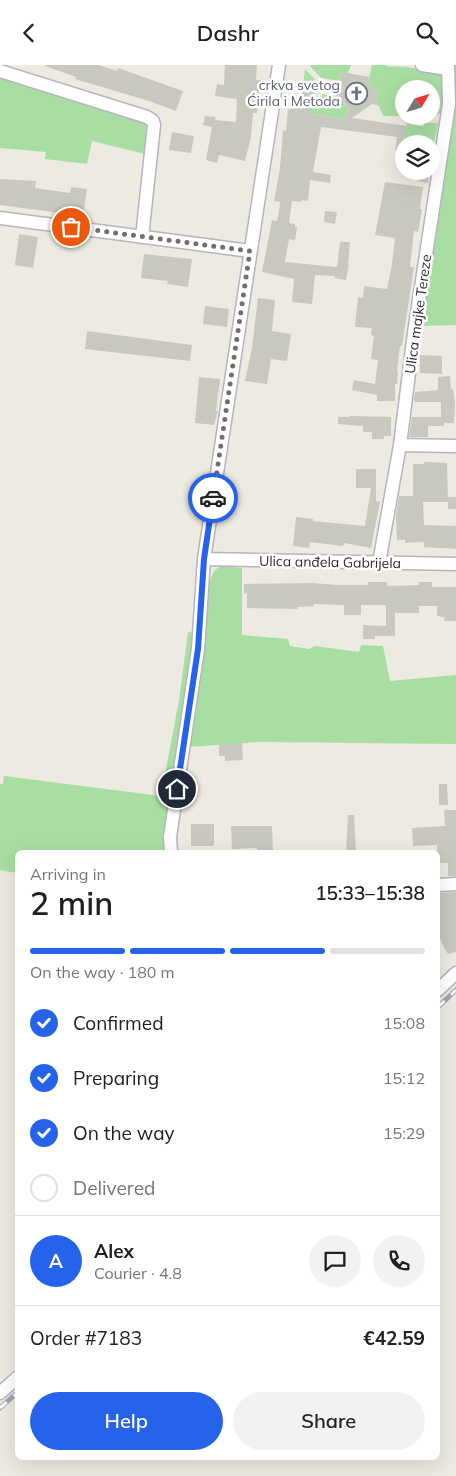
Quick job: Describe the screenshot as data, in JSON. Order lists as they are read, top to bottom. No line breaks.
{"streets":{"street":["Ulica majke Tereze","Ulica anđela Gabrijela"]},"crossings":[["Ulica majke Tereze","Ulica anđela Gabrijela"]],"places":{"church":["crkva svetog Ćirila i Metoda"]},"north":"top right","page":{"header":"Dashr","heading":["2 min","Arriving in","15:33–15:38"],"panel":["Alex","Courier · 4.8","Order #7183","€42.59"],"bar":"On the way · 180 m","list":[["Confirmed","15:08"],["Preparing","15:12"],["On the way","15:29"],"Delivered"],"round":"A","buttons":["Help","Share"]}}
